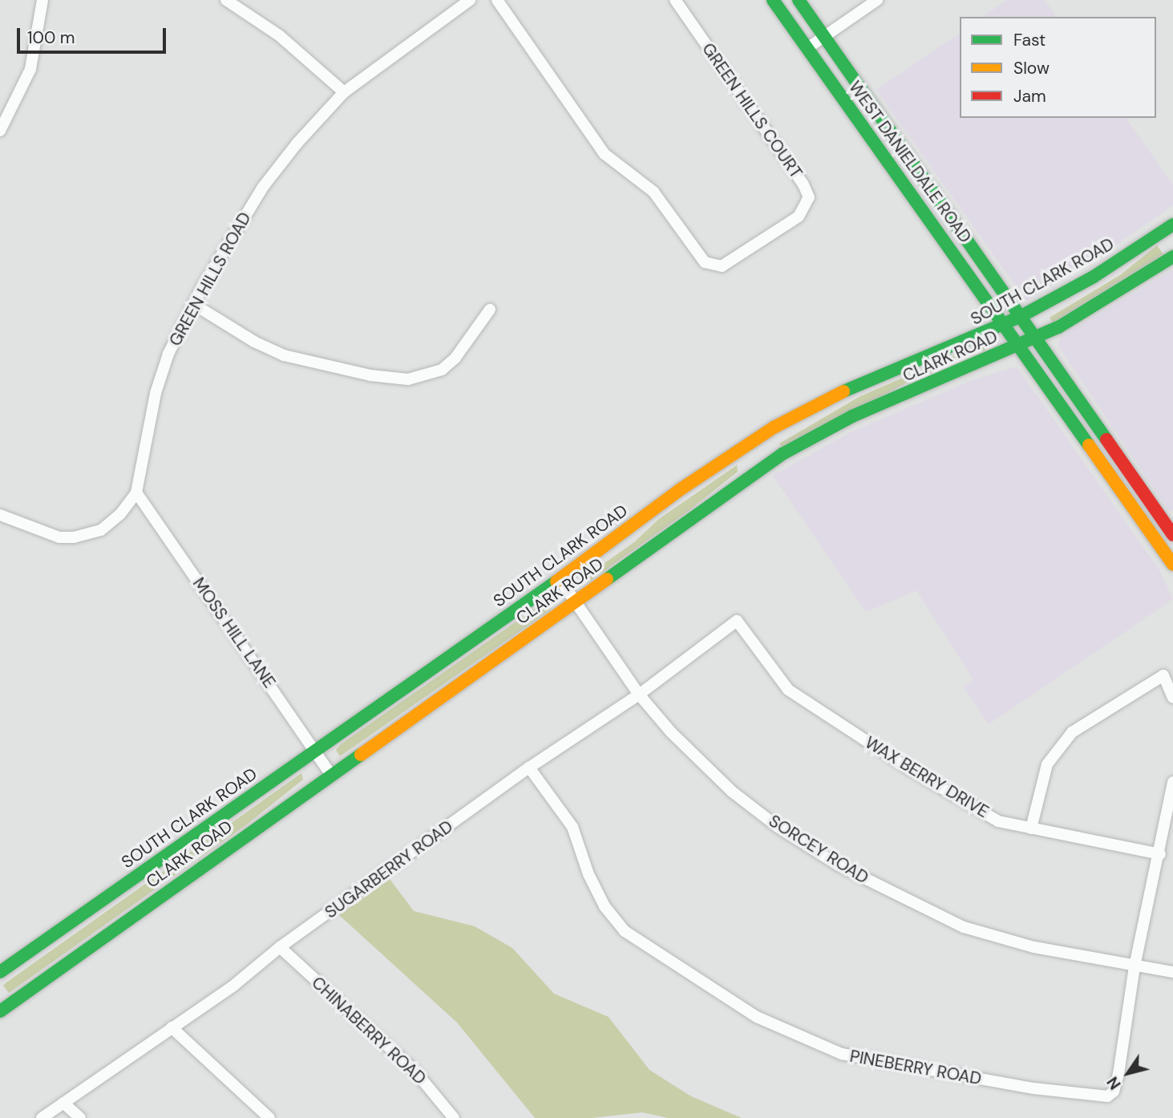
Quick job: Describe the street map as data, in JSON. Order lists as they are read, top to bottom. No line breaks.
{"streets":{"main road":["WEST DANIELDALE ROAD","SOUTH CLARK ROAD","CLARK ROAD"],"street":["GREEN HILLS COURT","GREEN HILLS ROAD","MOSS HILL LANE","WAX BERRY DRIVE","SORCEY ROAD","SUGARBERRY ROAD","CHINABERRY ROAD","PINEBERRY ROAD"]},"crossings":[["WEST DANIELDALE ROAD","SOUTH CLARK ROAD"],["WEST DANIELDALE ROAD","CLARK ROAD"],["GREEN HILLS ROAD","MOSS HILL LANE"],["SOUTH CLARK ROAD","MOSS HILL LANE"],["SOUTH CLARK ROAD","SORCEY ROAD"],["CLARK ROAD","MOSS HILL LANE"],["CLARK ROAD","SORCEY ROAD"],["WAX BERRY DRIVE","SUGARBERRY ROAD"],["WAX BERRY DRIVE","PINEBERRY ROAD"],["SORCEY ROAD","SUGARBERRY ROAD"],["SORCEY ROAD","PINEBERRY ROAD"],["SUGARBERRY ROAD","CHINABERRY ROAD"],["SUGARBERRY ROAD","PINEBERRY ROAD"]],"legend":["Fast","Slow","Jam"],"scale_bar":"100 m","north":"bottom left"}
